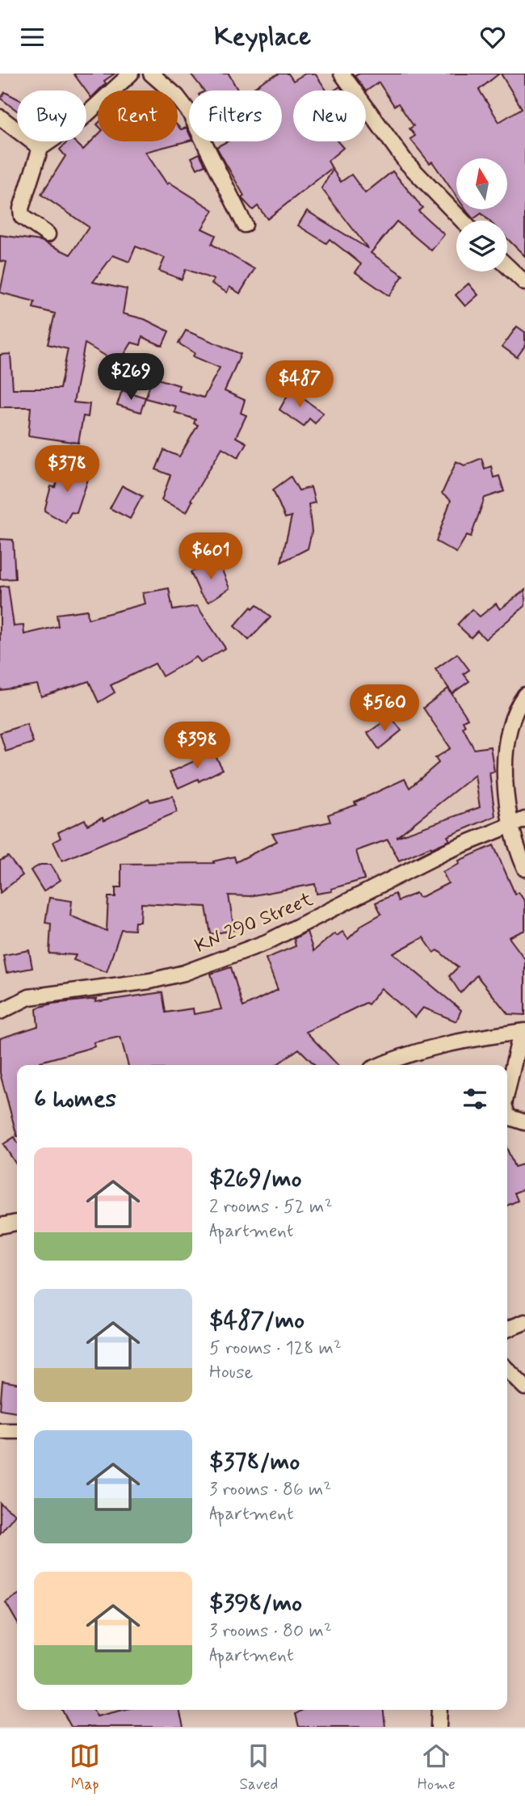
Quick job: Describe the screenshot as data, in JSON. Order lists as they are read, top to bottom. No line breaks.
{"streets":{"street":["KN 290 Street"]},"north":"top","page":{"header":"Keyplace","chip":["Buy","Rent","Filters","New"],"price":["$269","$487","$378","$601","$560","$398"],"heading":"6 homes","list":[{"name":"$269/mo","note":"2 rooms · 52 m² · Apartment"},{"name":"$487/mo","note":"5 rooms · 128 m² · House"},{"name":"$378/mo","note":"3 rooms · 86 m² · Apartment"},{"name":"$398/mo","note":"3 rooms · 80 m² · Apartment"}],"tabs":["Map","Saved","Home"]}}
